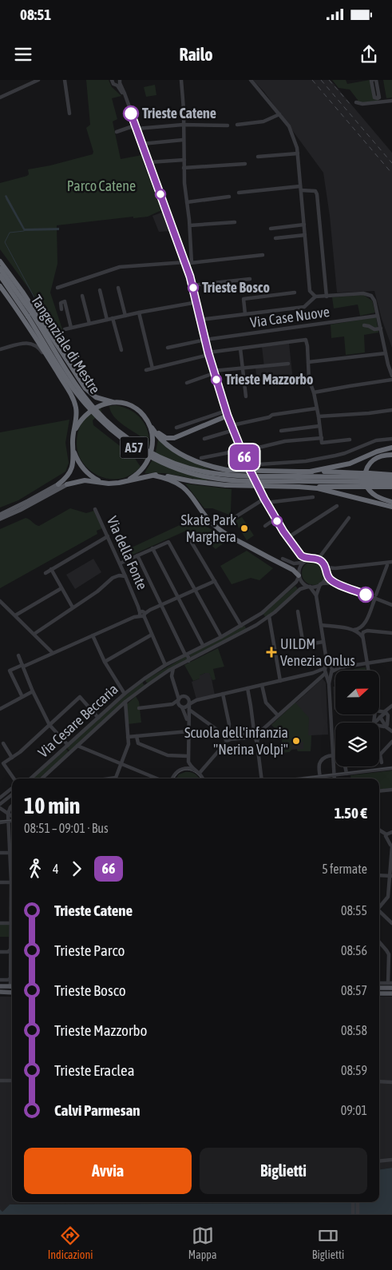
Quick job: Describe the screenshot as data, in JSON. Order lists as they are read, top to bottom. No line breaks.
{"streets":{"highway":["Tangenziale di Mestre","A57"],"street":["Via Case Nuove","Via della Fonte","Via Cesare Beccaria"]},"crossings":[["Tangenziale di Mestre","A57"]],"parks":["Parco Catene"],"places":{"other":["Trieste Catene","Trieste Bosco","Trieste Mazzorbo","Skate Park Marghera","Scuola dell'infanzia \"Nerina Volpi\""],"health":["UILDM Venezia Onlus"]},"lines":["bus line 66"],"north":"right","page":{"status":"08:51","header":"Railo","on_map":"66","heading":["10 min","08:51 – 09:01 · Bus","1.50 €"],"legs":["4","66","5 fermate"],"list":[{"name":"Trieste Catene","value":"08:55"},{"name":"Trieste Parco","value":"08:56"},{"name":"Trieste Bosco","value":"08:57"},{"name":"Trieste Mazzorbo","value":"08:58"},{"name":"Trieste Eraclea","value":"08:59"},{"name":"Calvi Parmesan","value":"09:01"}],"buttons":["Avvia","Biglietti"],"tabs":["Indicazioni","Mappa","Biglietti"]}}
